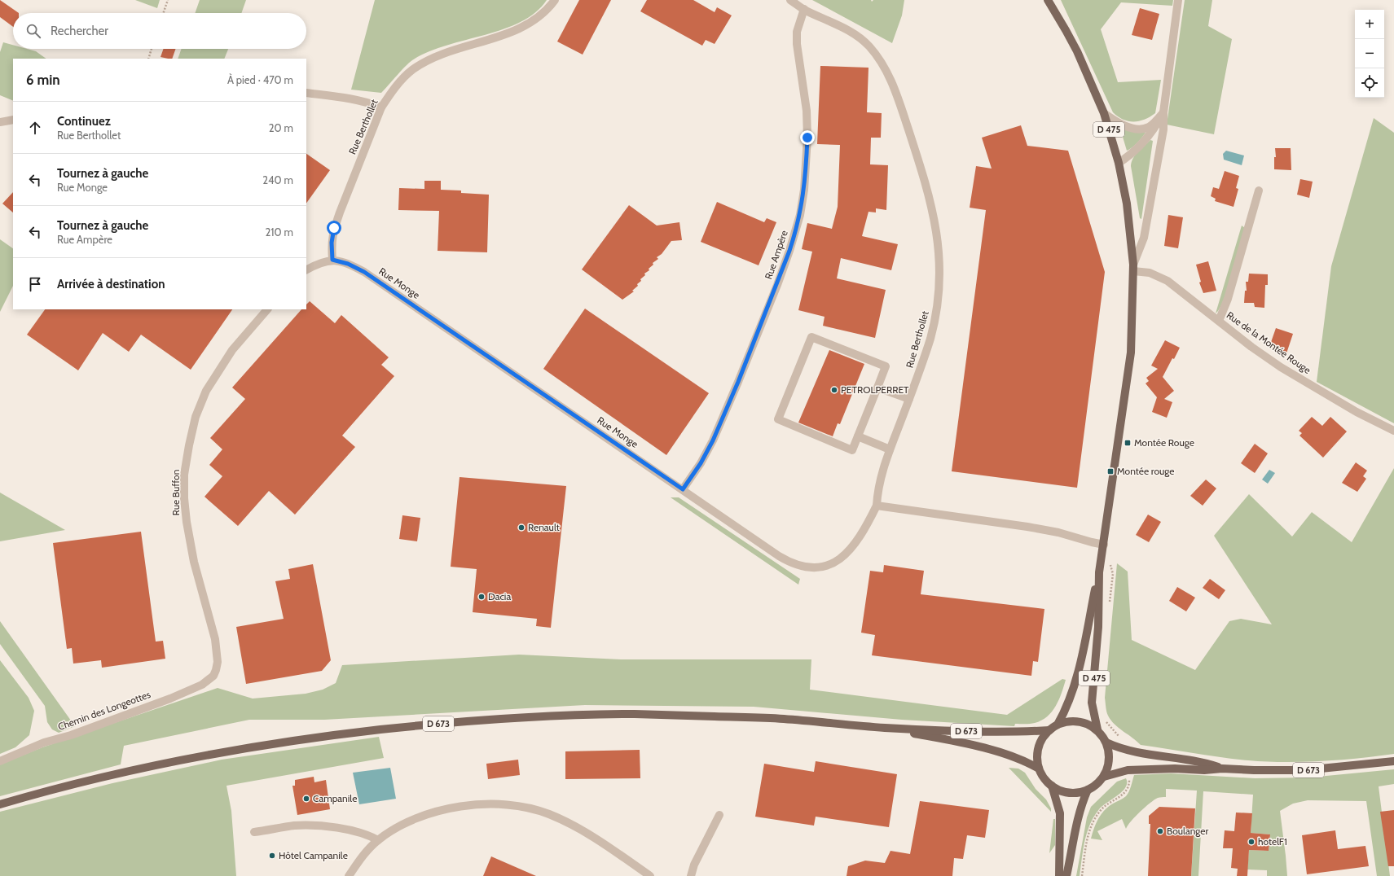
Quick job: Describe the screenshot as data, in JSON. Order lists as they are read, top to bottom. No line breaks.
{"streets":{"main road":["D 475","D 673"],"street":["Rue Berthollet","Rue Ampère","Rue Monge","Rue de la Montée Rouge","Rue Buffon","Chemin des Longeottes"]},"crossings":[["Rue Berthollet","Rue Ampère"],["Rue Berthollet","Rue Monge"],["D 475","Rue de la Montée Rouge"],["D 475","D 673"],["Rue Ampère","Rue Monge"],["Rue Buffon","Chemin des Longeottes"]],"places":{"other":["PETROLPERRET","Renault","Dacia","Campanile","Boulanger","hotelF1","Hôtel Campanile"],"transit":["Montée Rouge","Montée rouge"]},"page":{"map_buttons":["+","−"],"search":"Rechercher","heading":["6 min","À pied · 470 m"],"list":[["Continuez","Rue Berthollet","20 m"],["Tournez à gauche","Rue Monge","240 m"],["Tournez à gauche","Rue Ampère","210 m"],"Arrivée à destination"]}}
